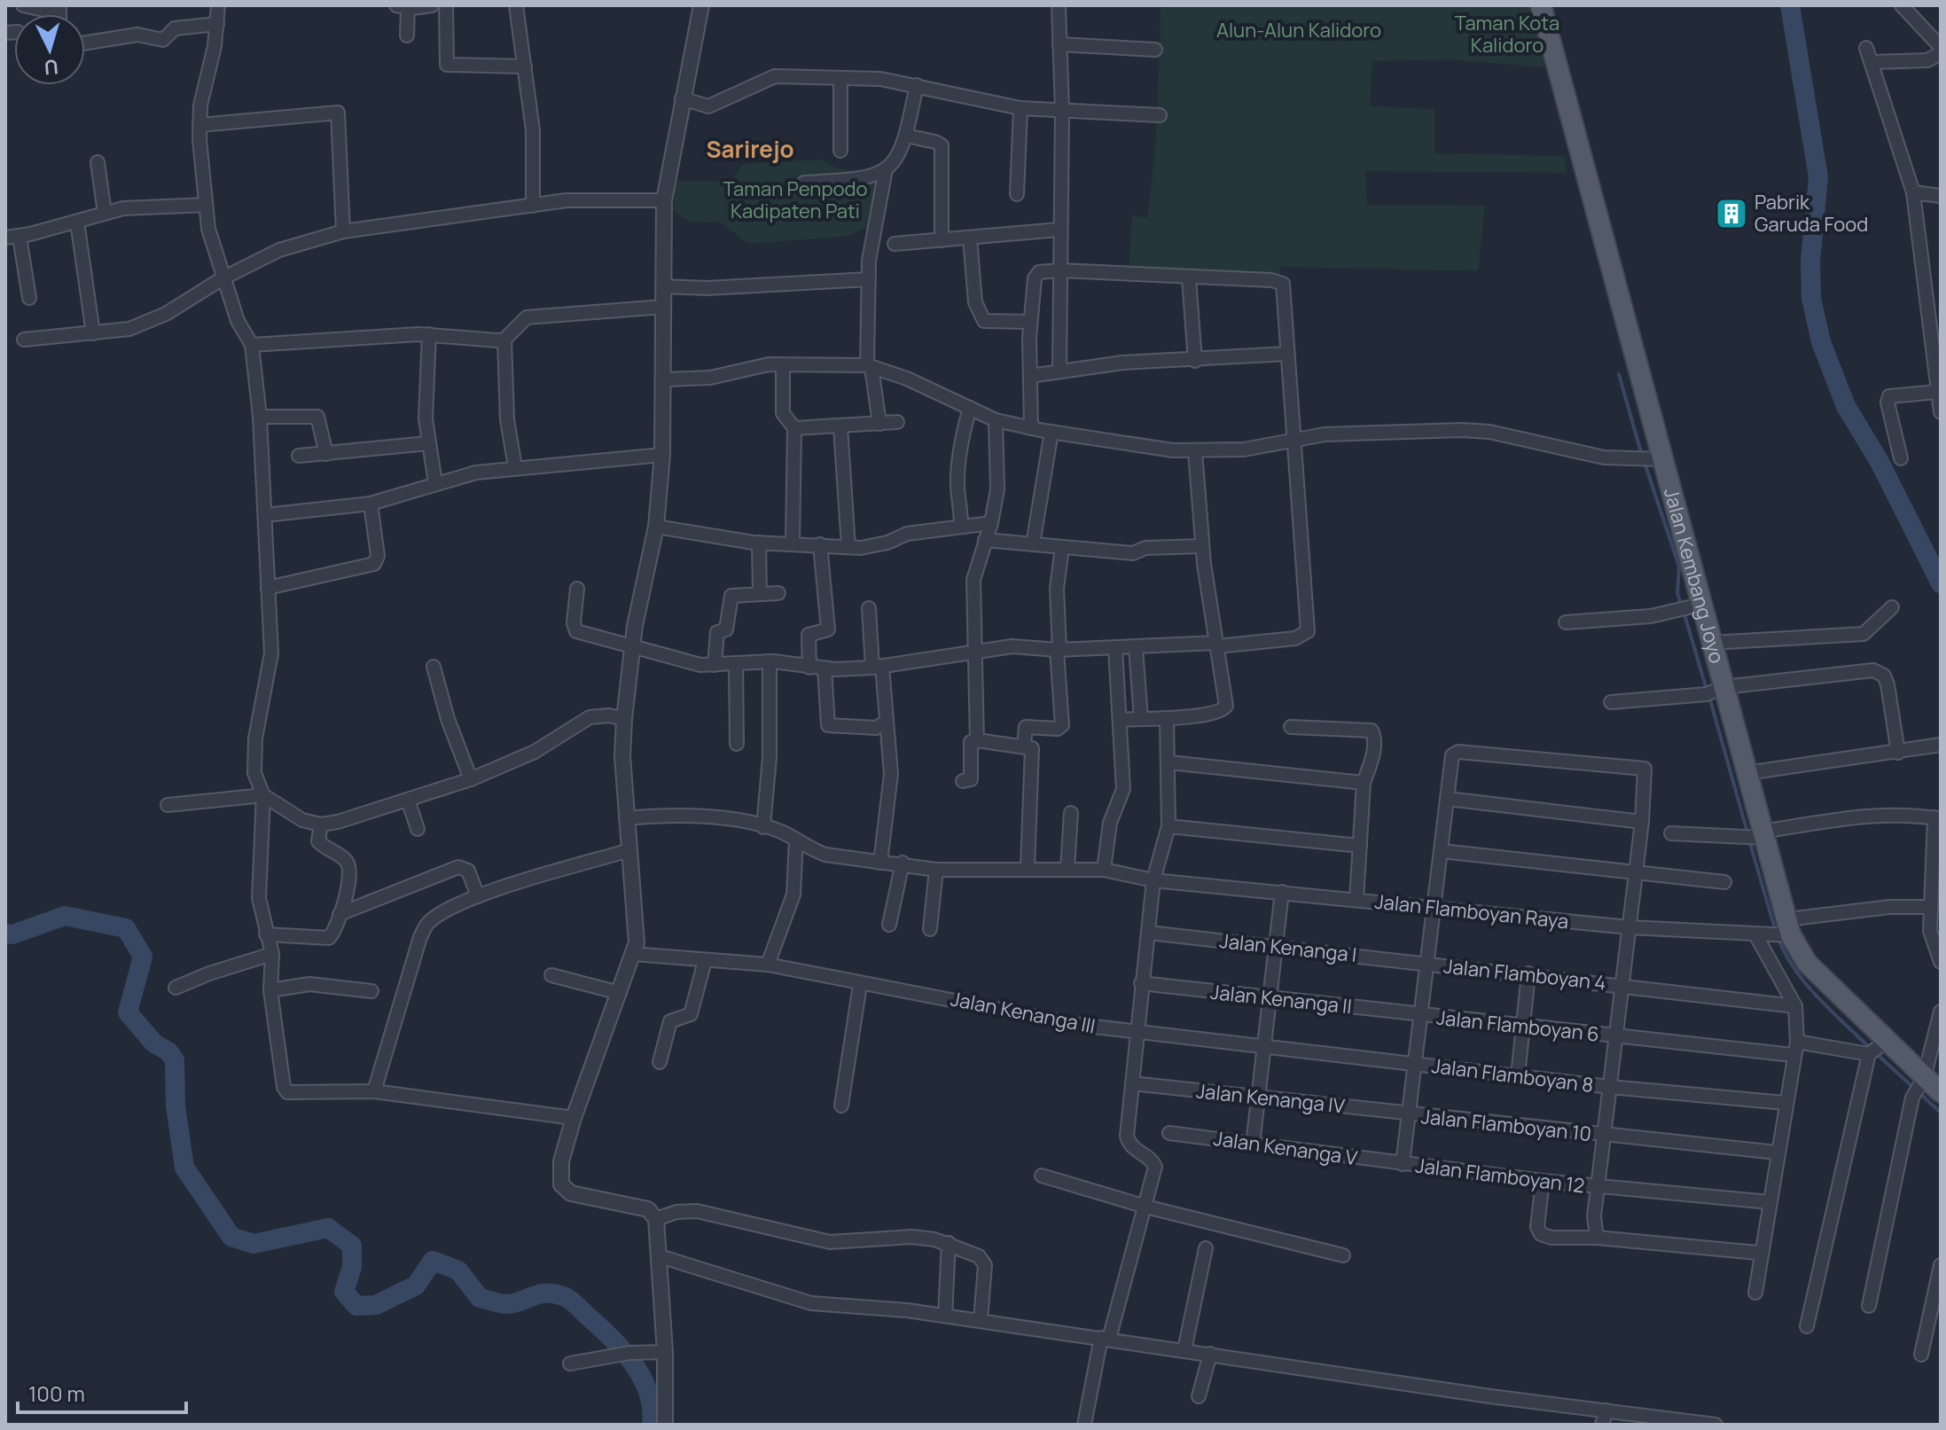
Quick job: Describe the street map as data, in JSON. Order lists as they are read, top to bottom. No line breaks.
{"streets":{"main road":["Jalan Kembang Joyo"],"street":["Jalan Flamboyan Raya","Jalan Kenanga I","Jalan Flamboyan 4","Jalan Kenanga II","Jalan Kenanga III","Jalan Flamboyan 6","Jalan Flamboyan 8","Jalan Kenanga IV","Jalan Flamboyan 10","Jalan Kenanga V","Jalan Flamboyan 12"]},"crossings":[["Jalan Kembang Joyo","Jalan Flamboyan Raya"],["Jalan Kenanga I","Jalan Flamboyan 4"],["Jalan Kenanga II","Jalan Flamboyan 6"],["Jalan Kenanga III","Jalan Flamboyan 8"],["Jalan Kenanga IV","Jalan Flamboyan 10"],["Jalan Kenanga V","Jalan Flamboyan 12"]],"districts":["Sarirejo"],"parks":["Taman Kota Kalidoro","Alun-Alun Kalidoro","Taman Penpodo Kadipaten Pati"],"places":{"building":["Pabrik Garuda Food"]},"scale_bar":"100 m","north":"bottom"}
